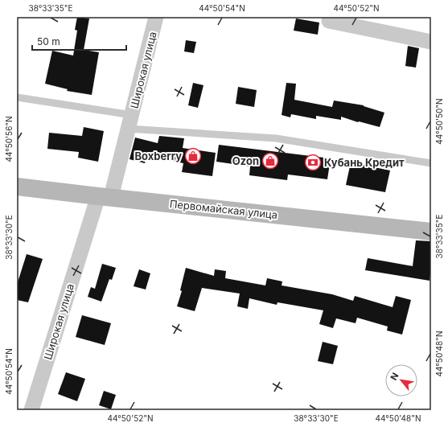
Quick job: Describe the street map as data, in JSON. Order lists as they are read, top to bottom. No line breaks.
{"streets":{"street":["Широкая улица","Первомайская улица"]},"crossings":[["Широкая улица","Первомайская улица"]],"places":{"shop":["Boxberry","Ozon"],"bank":["Кубань Кредит"]},"scale_bar":"50 m","north":"top left","coordinates":["38°33'35\"E","44°50'54\"N","44°50'52\"N","44°50'50\"N","44°50'56\"N","38°33'30\"E","44°50'48\"N"]}
